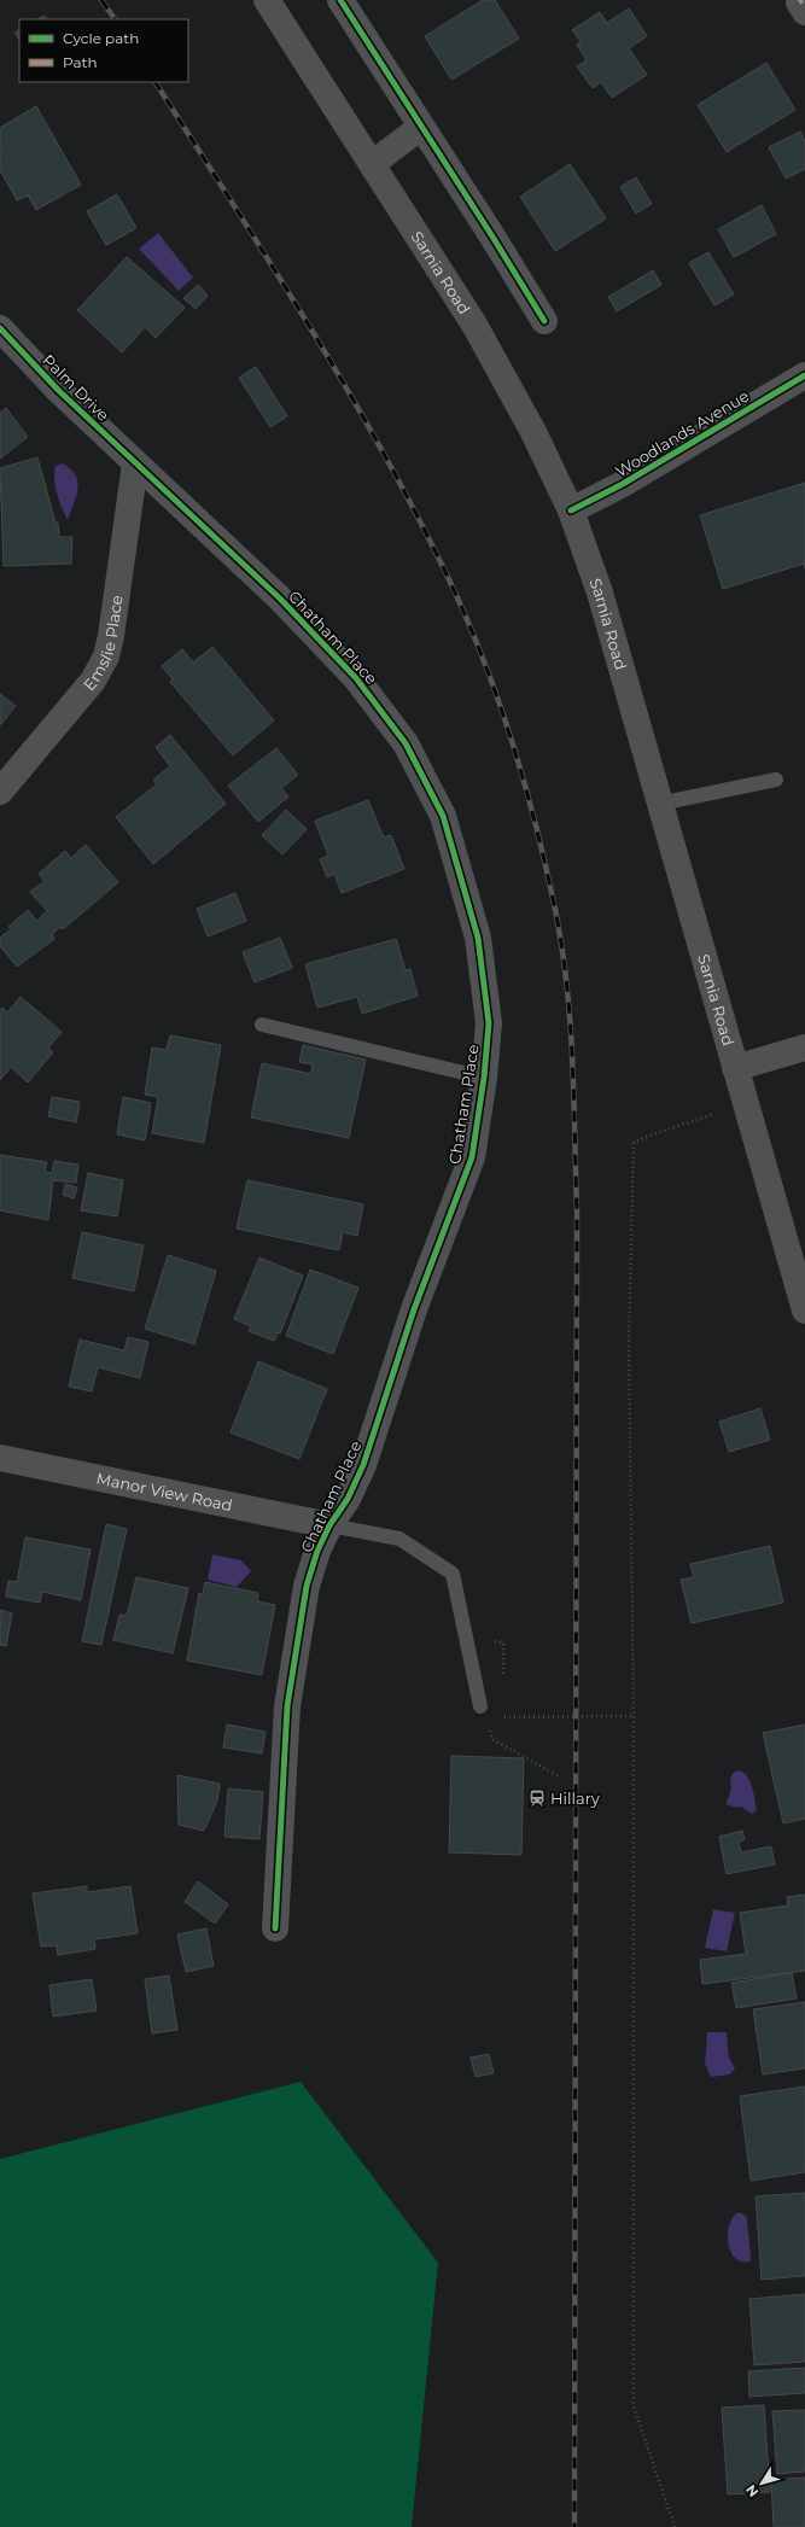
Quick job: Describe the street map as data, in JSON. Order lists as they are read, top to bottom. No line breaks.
{"streets":{"street":["Sarnia Road","Palm Drive","Woodlands Avenue","Chatham Place","Emslie Place","Manor View Road"]},"crossings":[["Sarnia Road","Woodlands Avenue"],["Palm Drive","Chatham Place"],["Palm Drive","Emslie Place"],["Chatham Place","Emslie Place"],["Chatham Place","Manor View Road"]],"places":{"station":["Hillary"]},"legend":["Cycle path","Path"],"north":"bottom left"}
